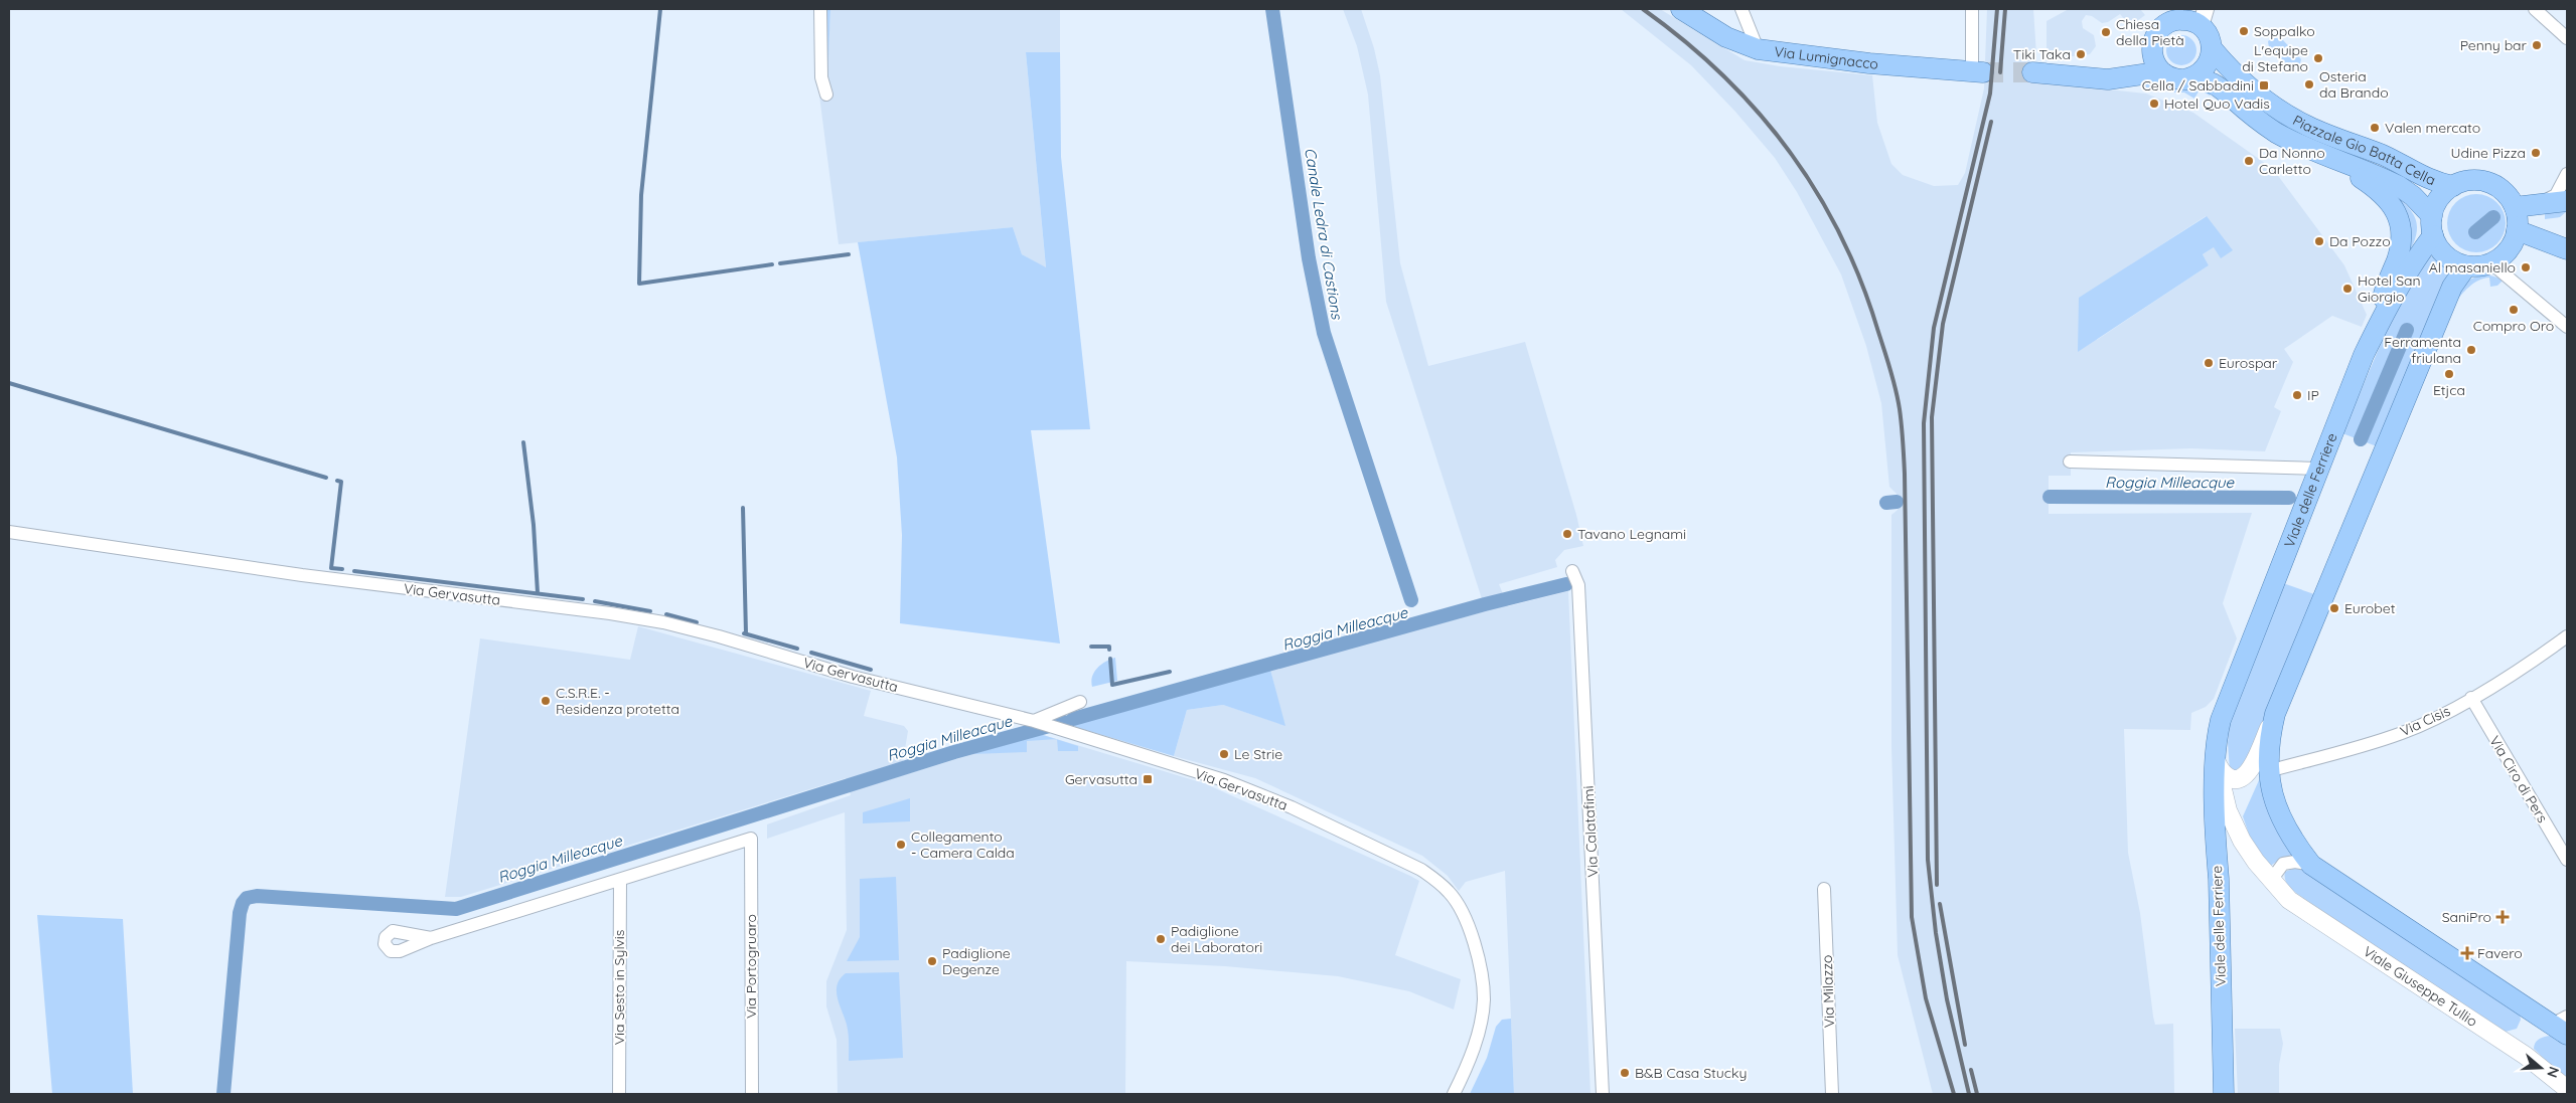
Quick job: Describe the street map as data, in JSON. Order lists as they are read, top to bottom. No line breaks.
{"streets":{"main road":["Via Lumignacco","Piazzale Gio Batta Cella","Viale delle Ferriere","Viale Giuseppe Tullio"],"street":["Via Gervasutta","Via Cisis","Via Ciro di Pers","Via Calatafimi","Via Portogruaro","Via Sesto in Sylvis","Via Milazzo"]},"crossings":[["Piazzale Gio Batta Cella","Viale delle Ferriere"],["Viale delle Ferriere","Viale Giuseppe Tullio"],["Via Cisis","Via Ciro di Pers"],["Via Portogruaro","Via Sesto in Sylvis"]],"water":["Canale Ledra di Castions","Roggia Milleacque"],"places":{"other":["Soppalko","Chiesa della Pietà","Penny bar","Tiki Taka","L'equipe di Stefano","Osteria da Brando","Hotel Quo Vadis","Valen mercato","Udine Pizza","Da Nonno Carletto","Da Pozzo","Al masaniello","Hotel San Giorgio","Compro Oro","Ferramenta friulana","Eurospar","Etjca","IP","Tavano Legnami","Eurobet","C.S.R.E. - Residenza protetta","Le Strie","Collegamento - Camera Calda","Padiglione dei Laboratori","Padiglione Degenze","B&B Casa Stucky"],"transit":["Cella / Sabbadini","Gervasutta"],"health":["SaniPro","Favero"]},"north":"right"}
